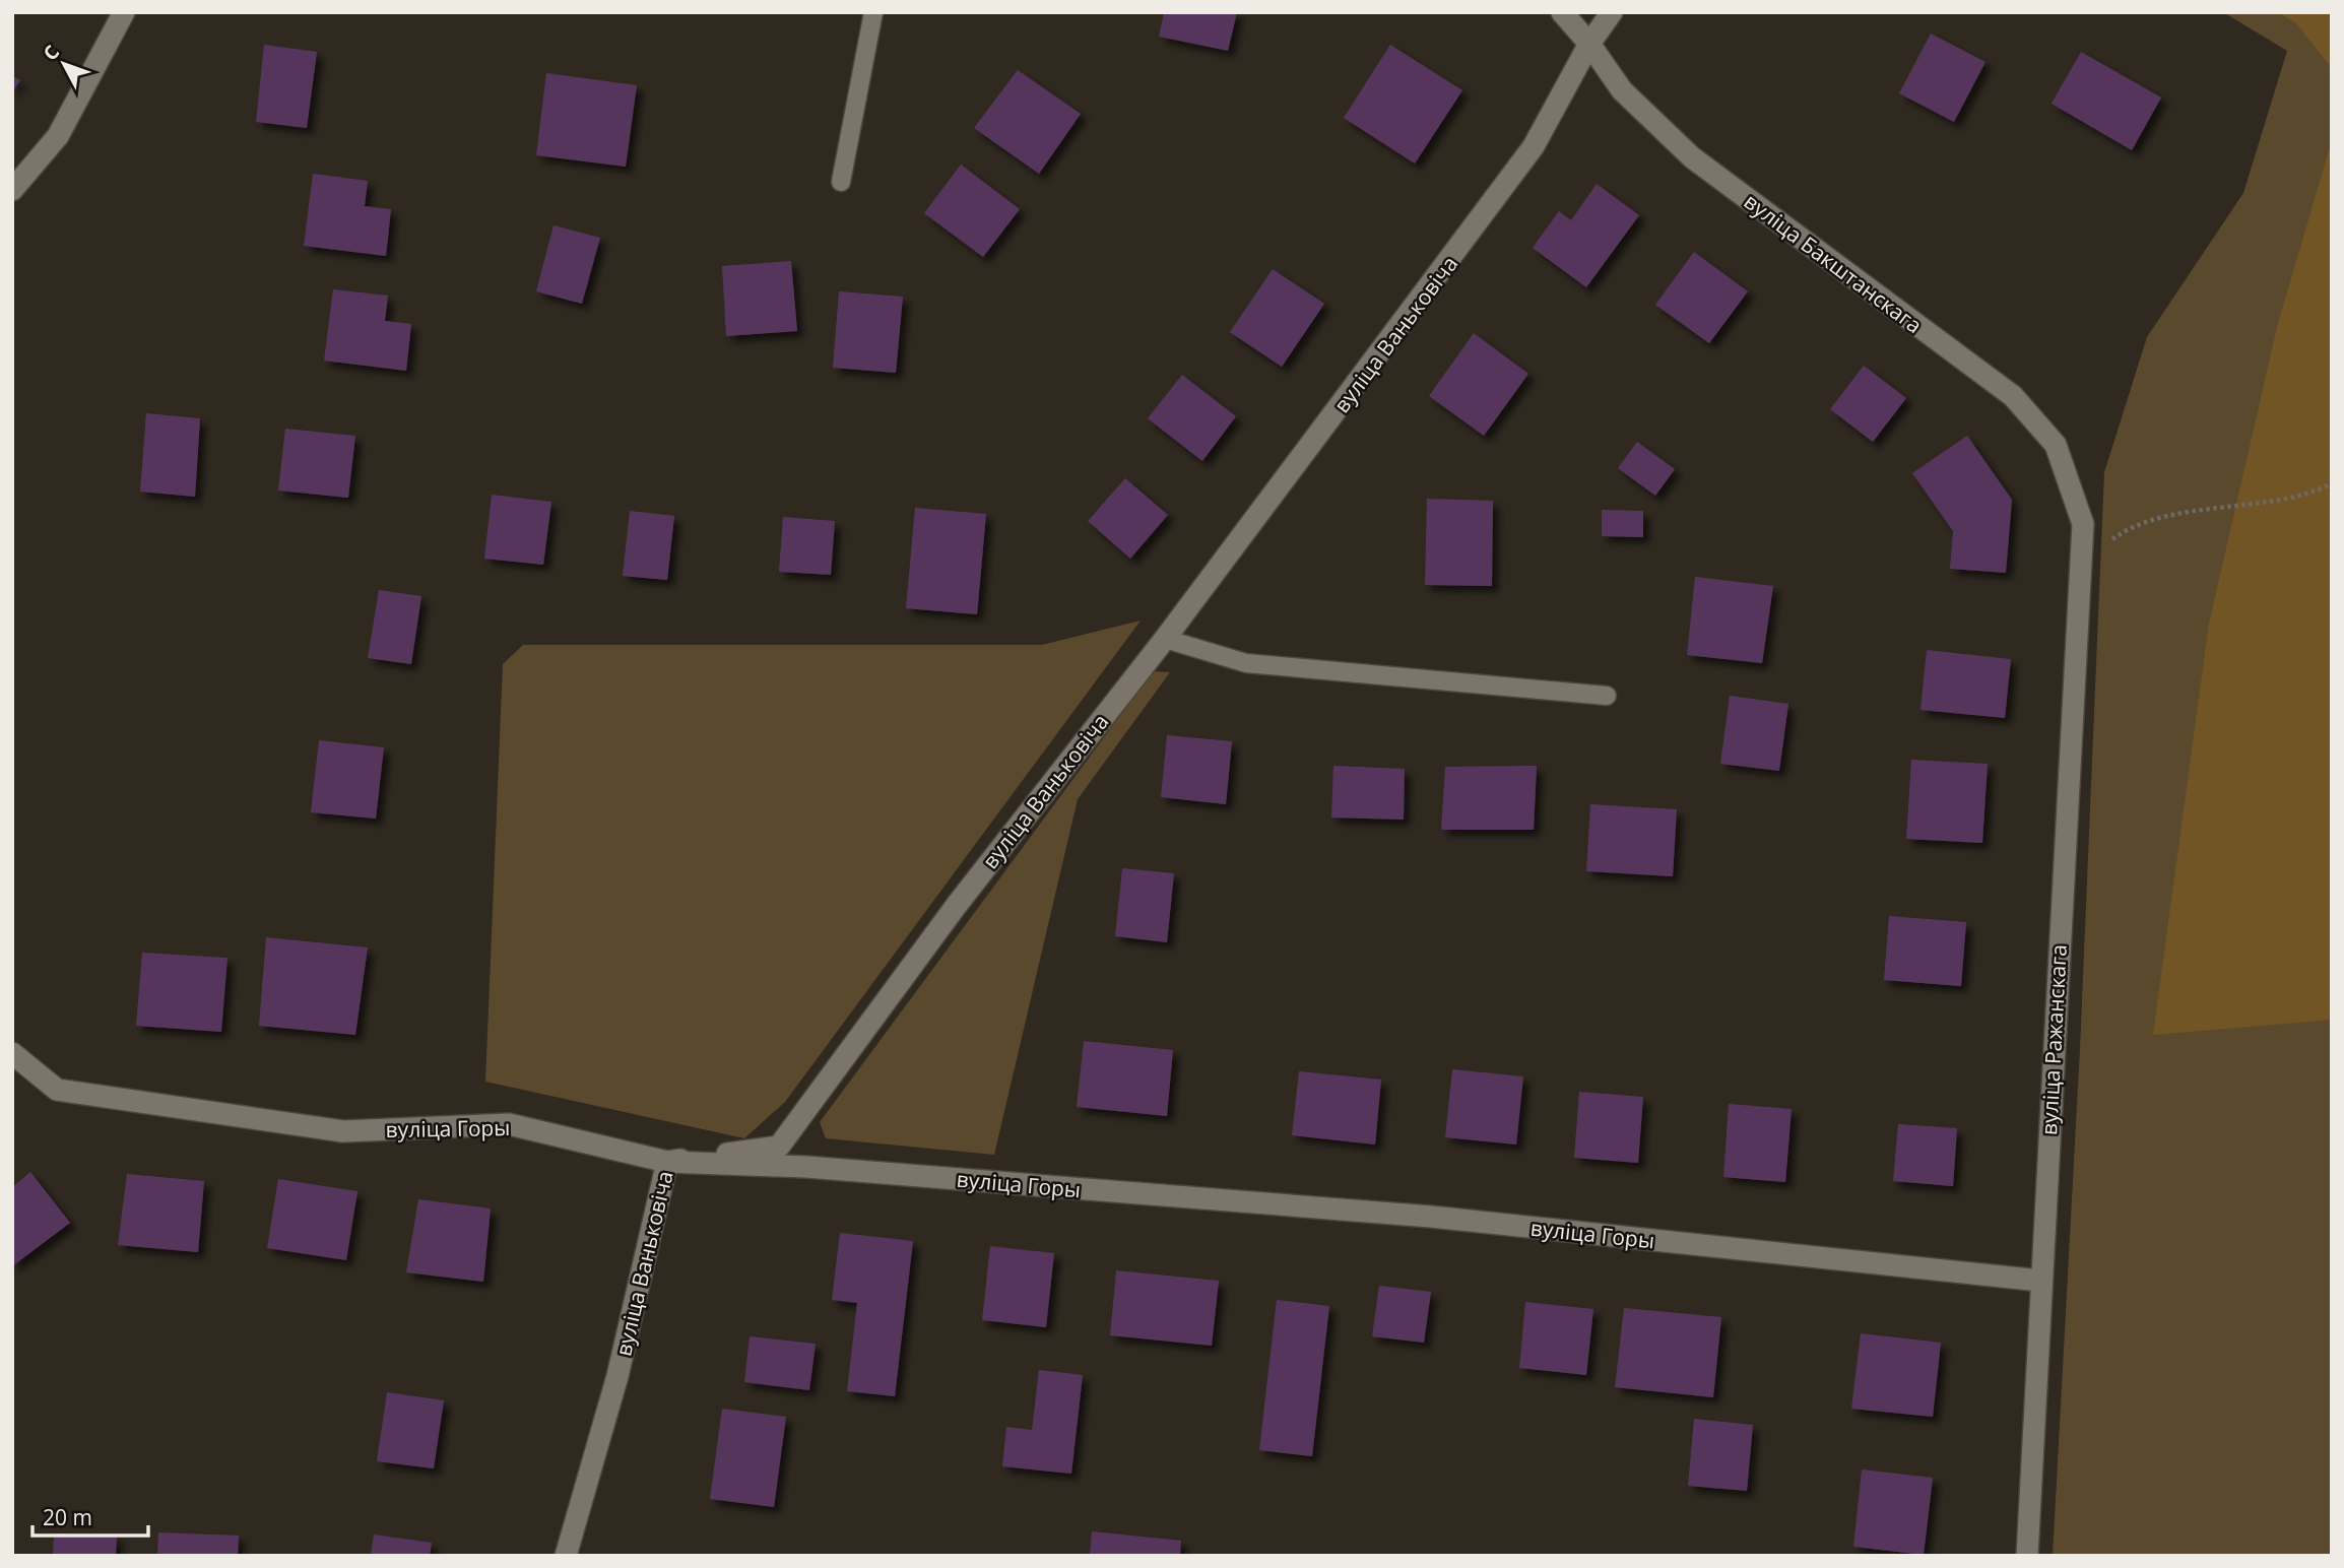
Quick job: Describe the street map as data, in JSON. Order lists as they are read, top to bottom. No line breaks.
{"streets":{"street":["вуліца Бакштанскага","вуліца Ваньковіча","вуліца Ражанскага","вуліца Горы"]},"crossings":[["вуліца Бакштанскага","вуліца Ваньковіча"],["вуліца Бакштанскага","вуліца Ражанскага"],["вуліца Ваньковіча","вуліца Горы"],["вуліца Ражанскага","вуліца Горы"]],"scale_bar":"20 m","north":"top left"}
